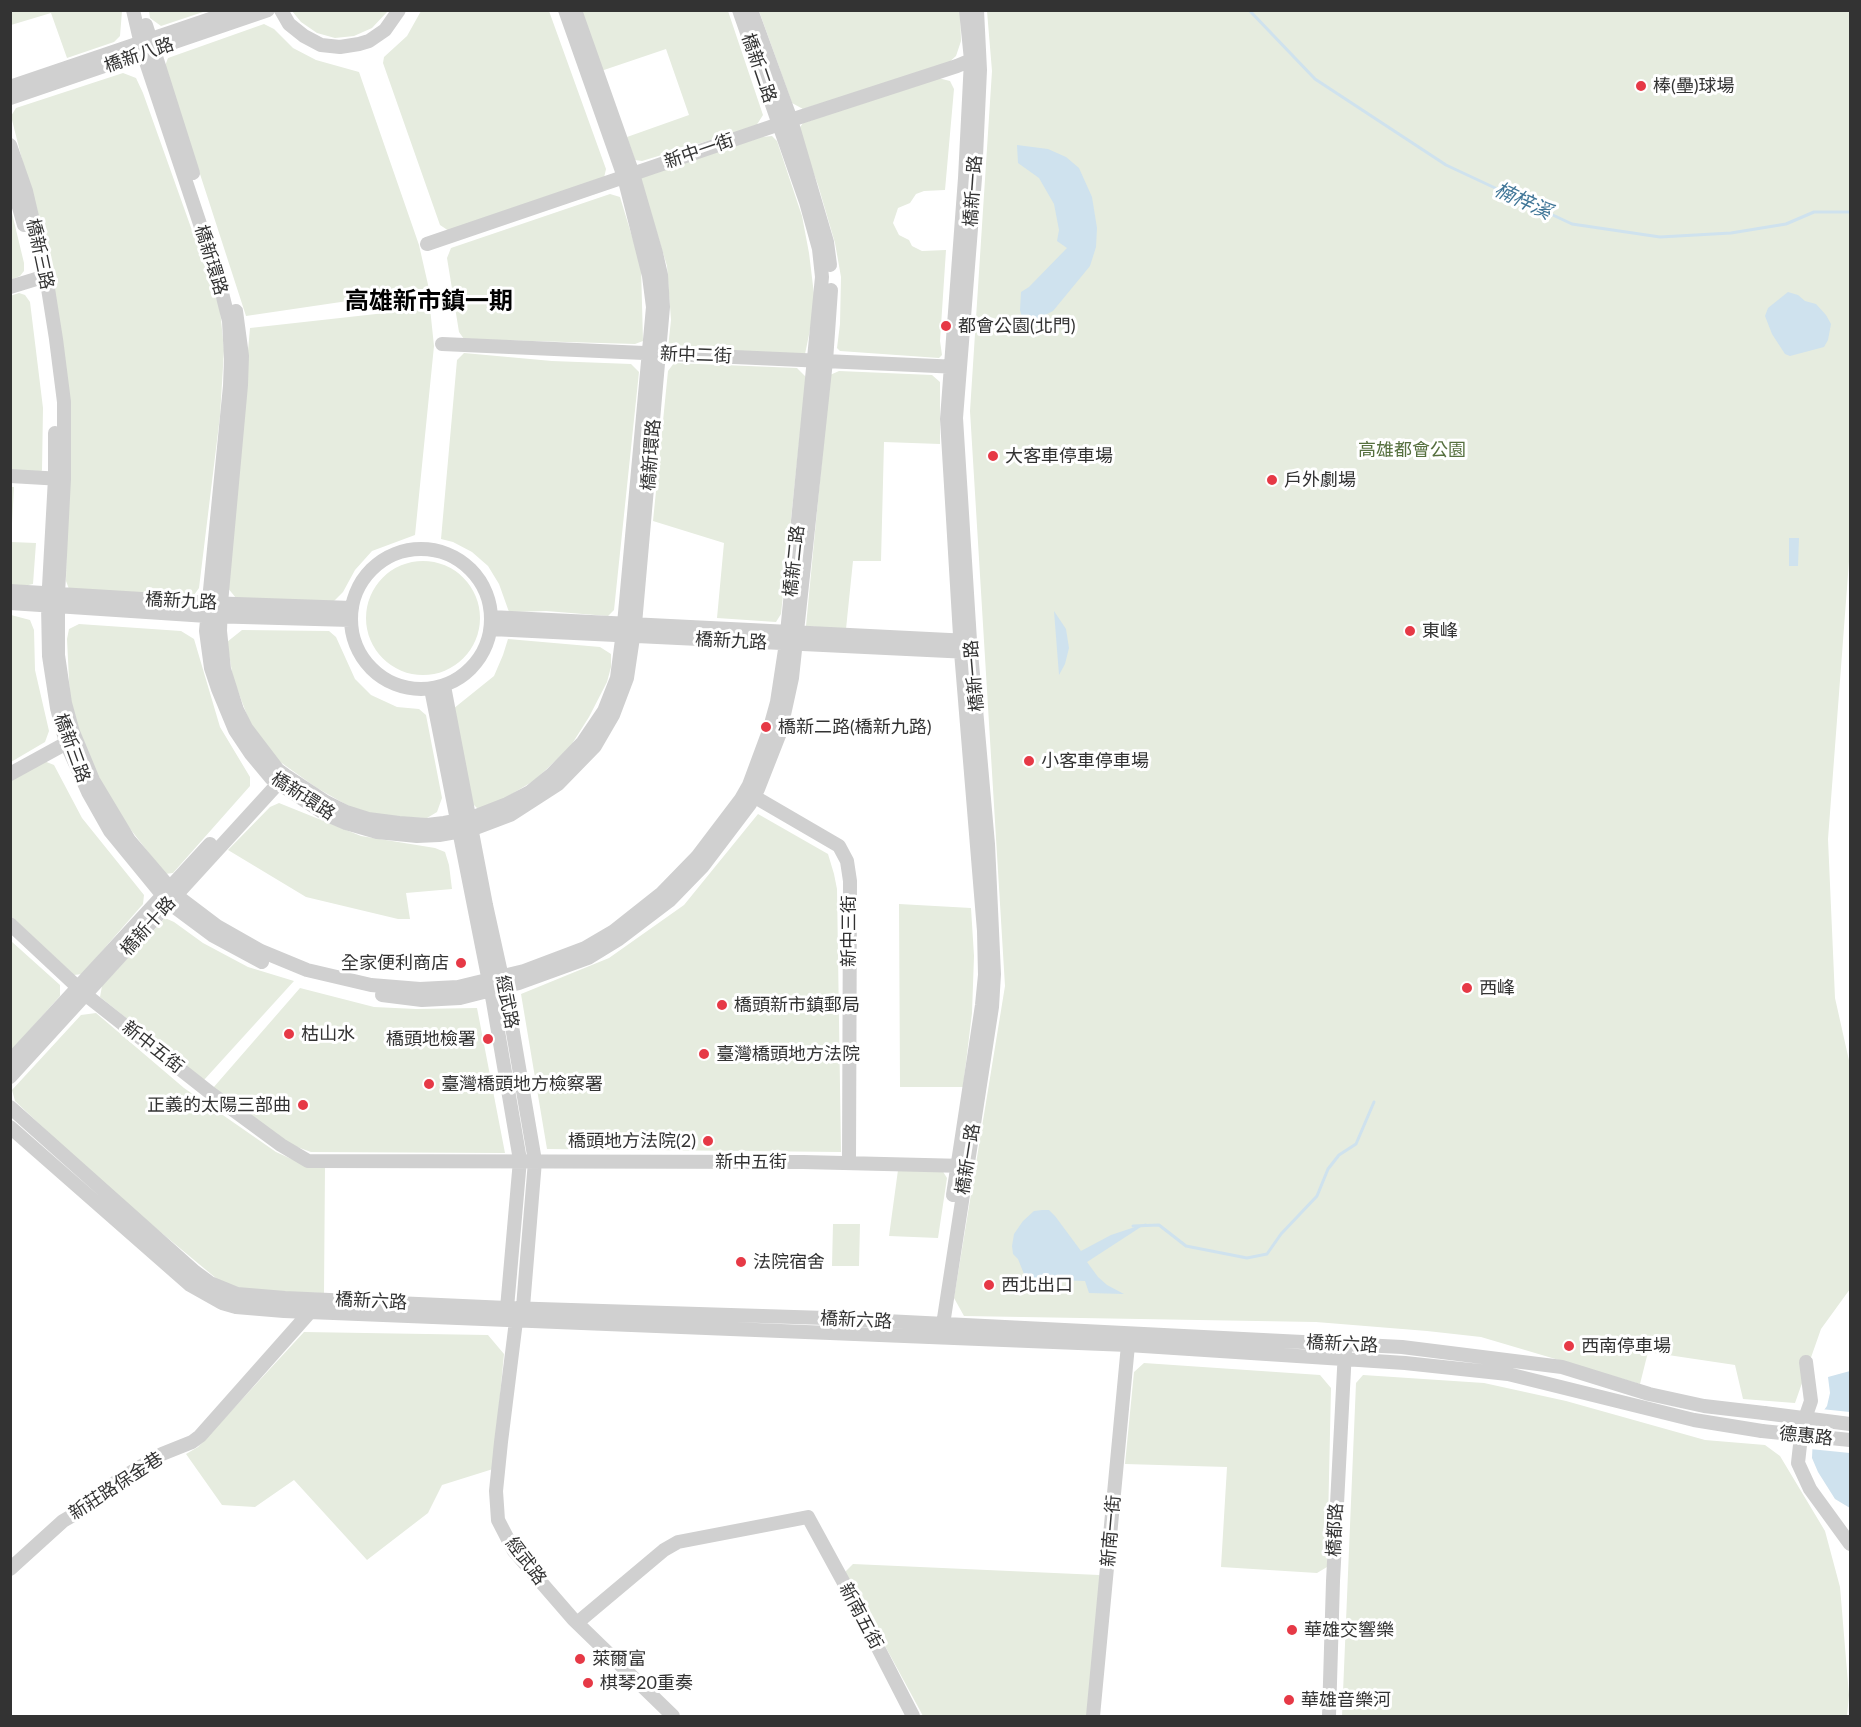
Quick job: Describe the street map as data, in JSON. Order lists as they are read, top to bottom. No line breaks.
{"streets":{"street":["橋新八路","橋新二路","新中一街","橋新一路","橋新三路","橋新環路","新中二街","橋新九路","橋新十路","新中三街","經武路","新中五街","橋新六路","德惠路","新莊路保金巷","橋都路","新南一街","新南五街"]},"crossings":[["橋新八路","橋新環路"],["橋新二路","新中一街"],["橋新二路","橋新三路"],["橋新二路","新中二街"],["橋新二路","橋新九路"],["橋新二路","新中三街"],["橋新二路","經武路"],["新中一街","橋新一路"],["新中一街","橋新環路"],["橋新一路","新中二街"],["橋新一路","橋新九路"],["橋新一路","新中五街"],["橋新一路","橋新六路"],["橋新三路","橋新九路"],["橋新三路","橋新十路"],["橋新三路","經武路"],["橋新環路","新中二街"],["橋新環路","橋新九路"],["橋新環路","橋新十路"],["橋新環路","經武路"],["橋新九路","經武路"],["橋新十路","新中五街"],["新中三街","新中五街"],["經武路","新中五街"],["經武路","橋新六路"],["經武路","新南五街"],["橋新六路","德惠路"],["橋新六路","新莊路保金巷"],["橋新六路","橋都路"],["橋新六路","新南一街"]],"districts":["高雄新市鎮一期"],"water":["楠梓溪"],"parks":["高雄都會公園"],"places":["棒(壘)球場","都會公園(北門)","大客車停車場","戶外劇場","東峰","橋新二路(橋新九路)","小客車停車場","全家便利商店","西峰","橋頭新市鎮郵局","枯山水","橋頭地檢署","臺灣橋頭地方法院","臺灣橋頭地方檢察署","正義的太陽三部曲","橋頭地方法院(2)","法院宿舍","西北出口","西南停車場","華雄交響樂","萊爾富","棋琴20重奏","華雄音樂河"]}
